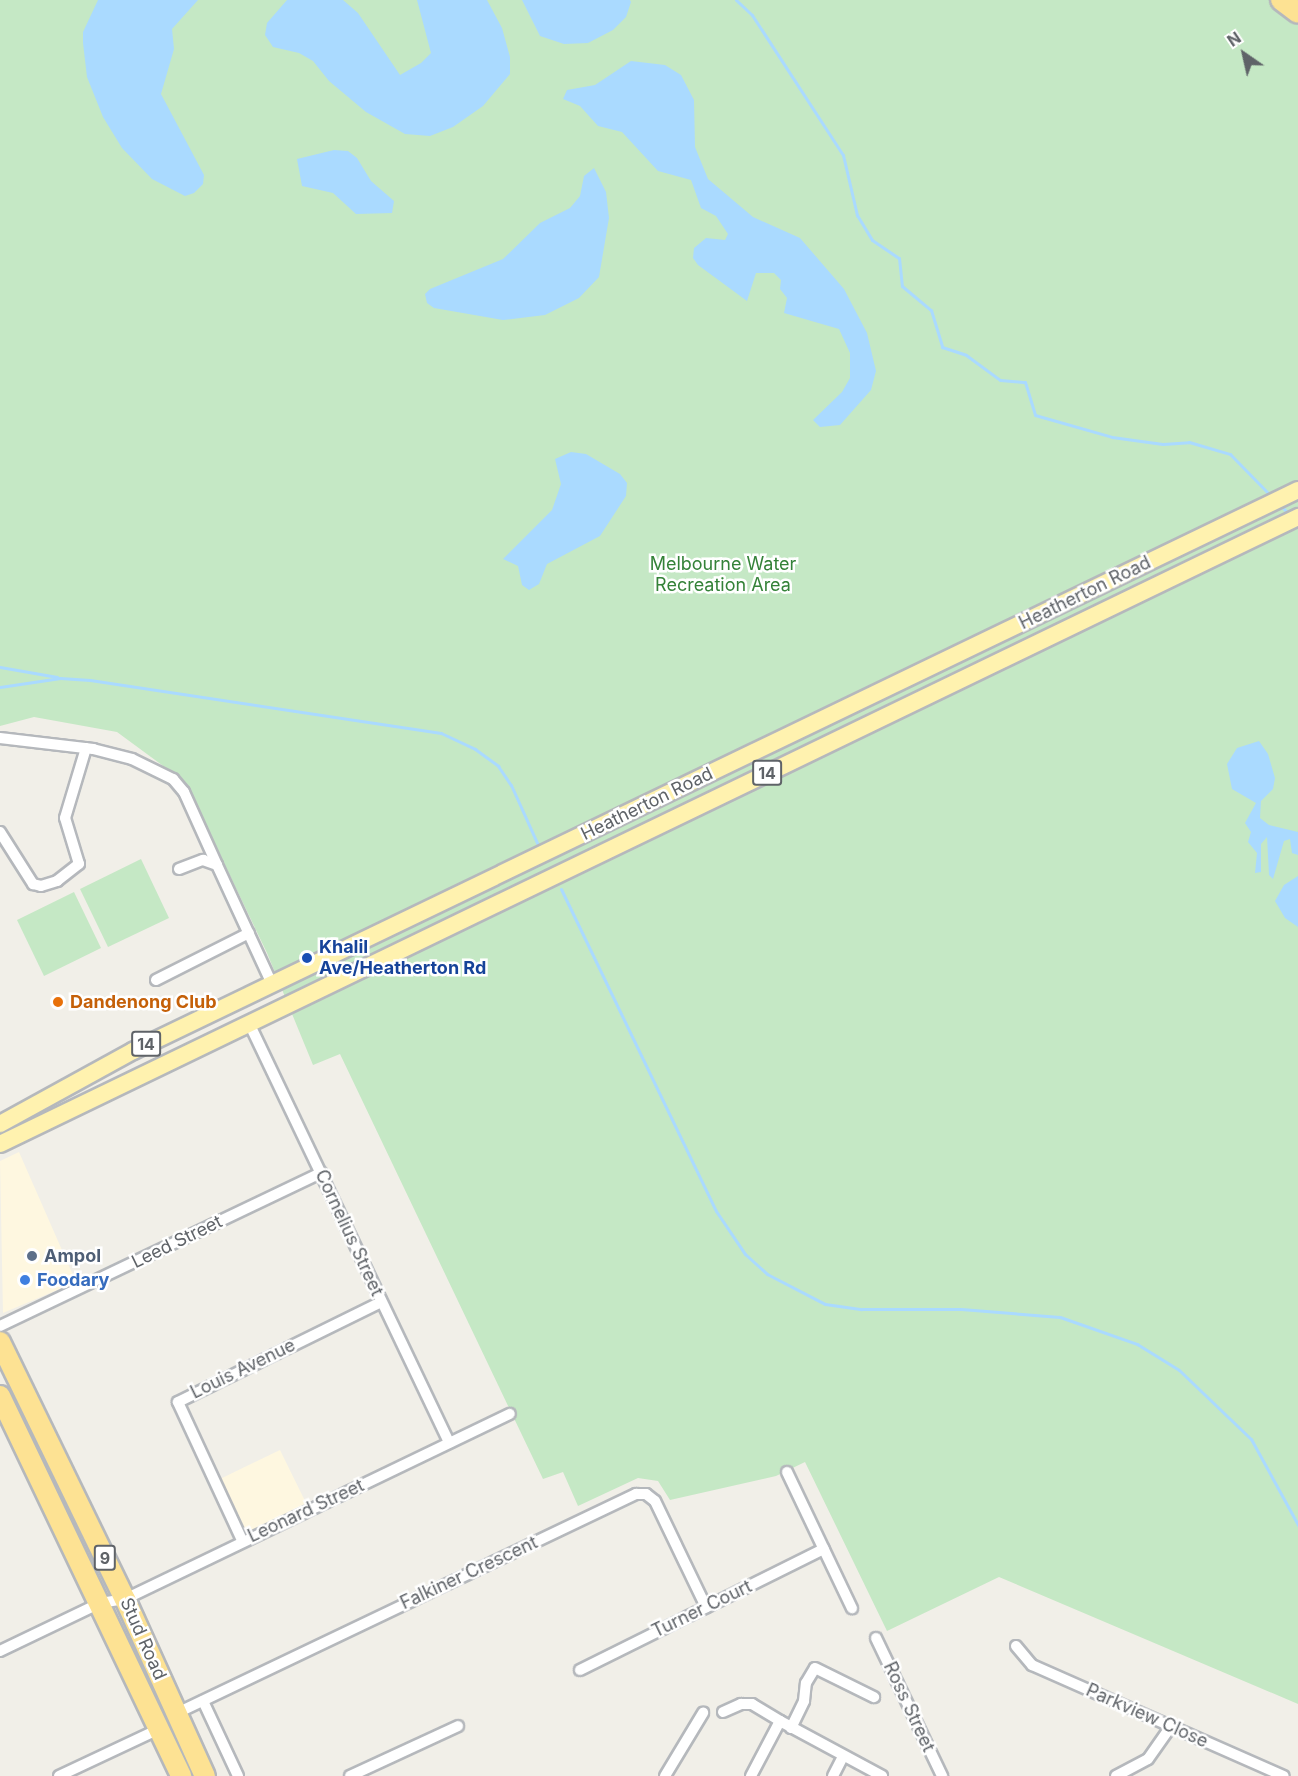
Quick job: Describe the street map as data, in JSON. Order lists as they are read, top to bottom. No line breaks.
{"streets":{"highway":["9","Stud Road"],"main road":["Heatherton Road","14"],"street":["Cornelius Street","Leed Street","Louis Avenue","Leonard Street","Falkiner Crescent","Turner Court","Ross Street","Parkview Close"]},"crossings":[["Heatherton Road","Cornelius Street"],["Cornelius Street","Leed Street"],["Cornelius Street","Louis Avenue"],["Cornelius Street","Leonard Street"],["Louis Avenue","Leonard Street"],["Leonard Street","Stud Road"],["Falkiner Crescent","Turner Court"],["Falkiner Crescent","Stud Road"]],"parks":["Melbourne Water Recreation Area"],"places":["Khalil Ave/Heatherton Rd","Dandenong Club","Ampol","Foodary"],"north":"top left"}
